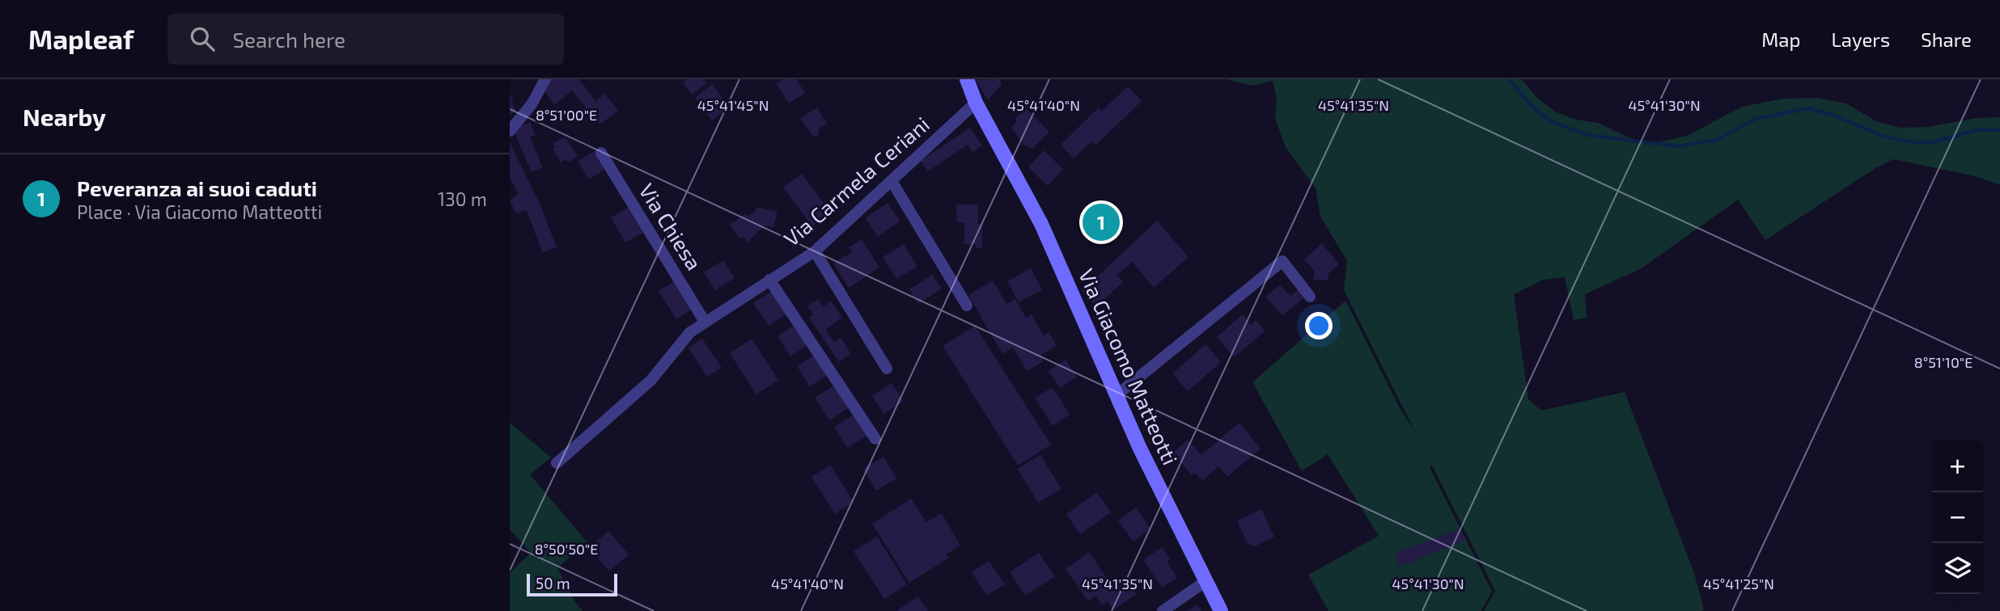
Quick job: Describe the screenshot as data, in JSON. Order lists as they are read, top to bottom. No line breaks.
{"streets":{"street":["Via Carmela Ceriani","Via Chiesa","Via Giacomo Matteotti"]},"crossings":[["Via Carmela Ceriani","Via Chiesa"],["Via Carmela Ceriani","Via Giacomo Matteotti"]],"scale_bar":"50 m","page":{"header":"Mapleaf","search":"Search here","nav":["Map","Layers","Share"],"heading":"Nearby","list":[{"mark":"1","name":"Peveranza ai suoi caduti","note":"Place · Via Giacomo Matteotti","value":"130 m"}],"pins":"1","map_buttons":["+","−"],"scale":"50 m"},"coordinates":["45°41'45\"N","45°41'40\"N","45°41'35\"N","45°41'30\"N","8°51'00\"E","8°51'10\"E","8°50'50\"E","45°41'25\"N"]}
